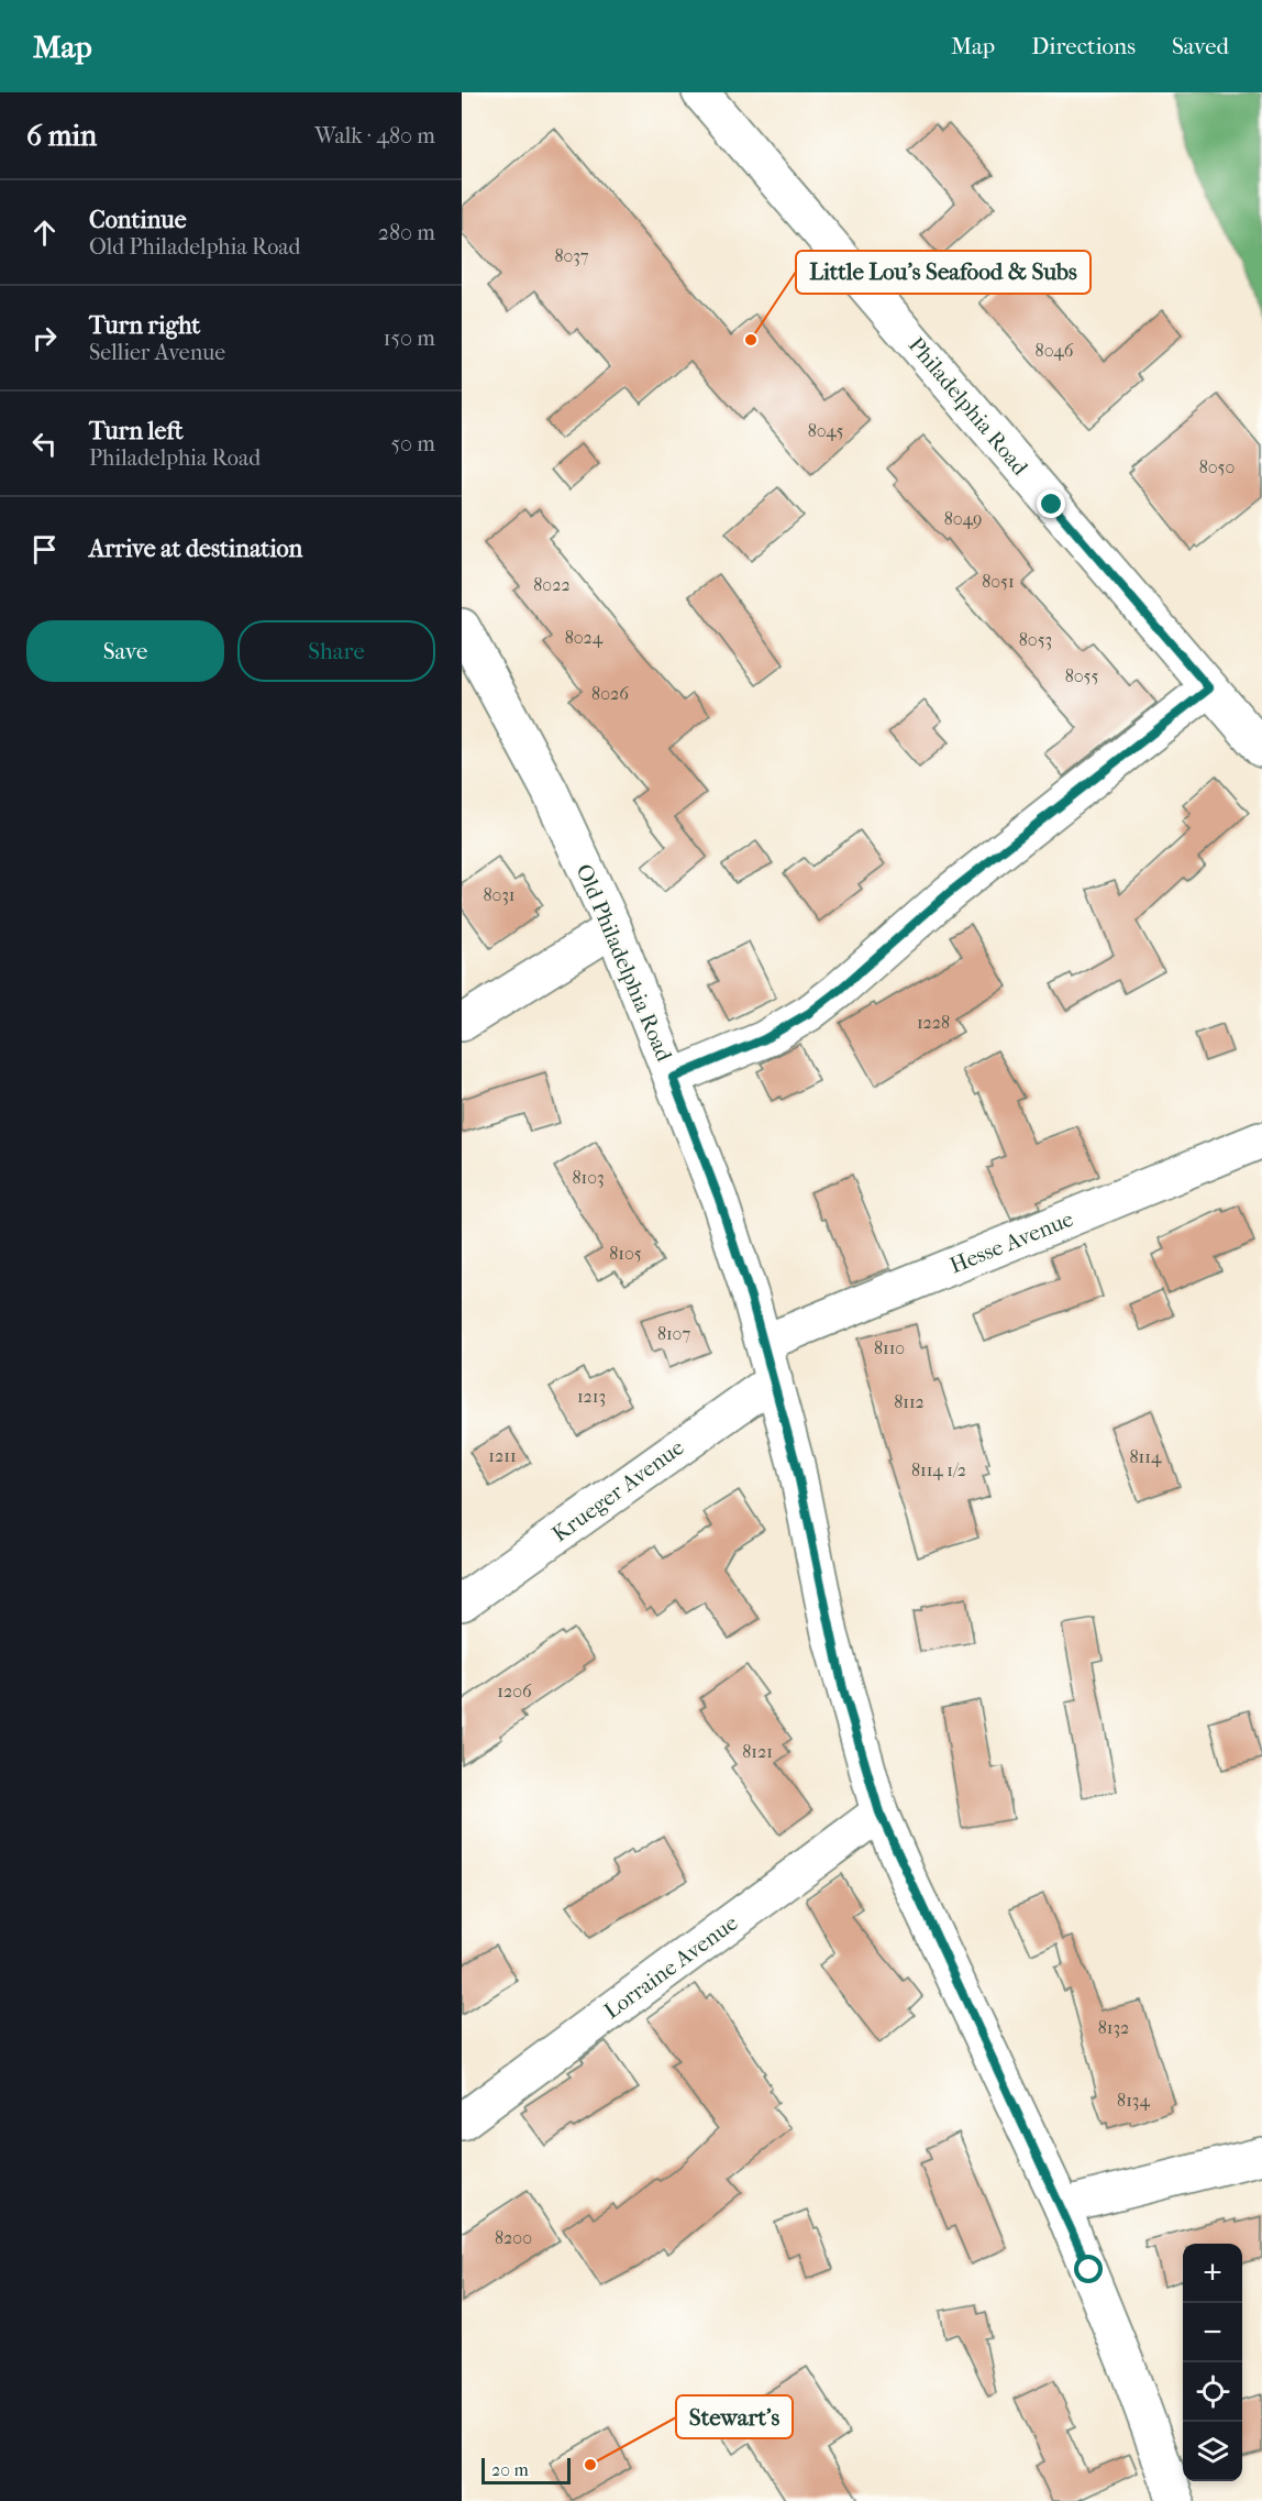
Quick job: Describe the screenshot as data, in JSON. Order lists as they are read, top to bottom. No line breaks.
{"streets":{"street":["Philadelphia Road","Old Philadelphia Road","Hesse Avenue","Krueger Avenue","Lorraine Avenue"]},"crossings":[["Old Philadelphia Road","Hesse Avenue"],["Old Philadelphia Road","Krueger Avenue"],["Old Philadelphia Road","Lorraine Avenue"]],"places":["Little Lou’s Seafood & Subs","Stewart's"],"house_numbers":["8037","8046","8045","8050","8049","8051","8022","8024","8053","8055","8026","8031","1228","8103","8105","8107","8110","1213","8112","1211","8114","8114 1/2","1206","8121","8132","8134","8200"],"scale_bar":"20 m","page":{"header":"Map","nav":["Map","Directions","Saved"],"heading":["6 min","Walk · 480 m"],"list":[["Continue","Old Philadelphia Road","280 m"],["Turn right","Sellier Avenue","150 m"],["Turn left","Philadelphia Road","50 m"],"Arrive at destination"],"buttons":["Save","Share"],"map_buttons":["+","−"],"scale":"20 m"}}
